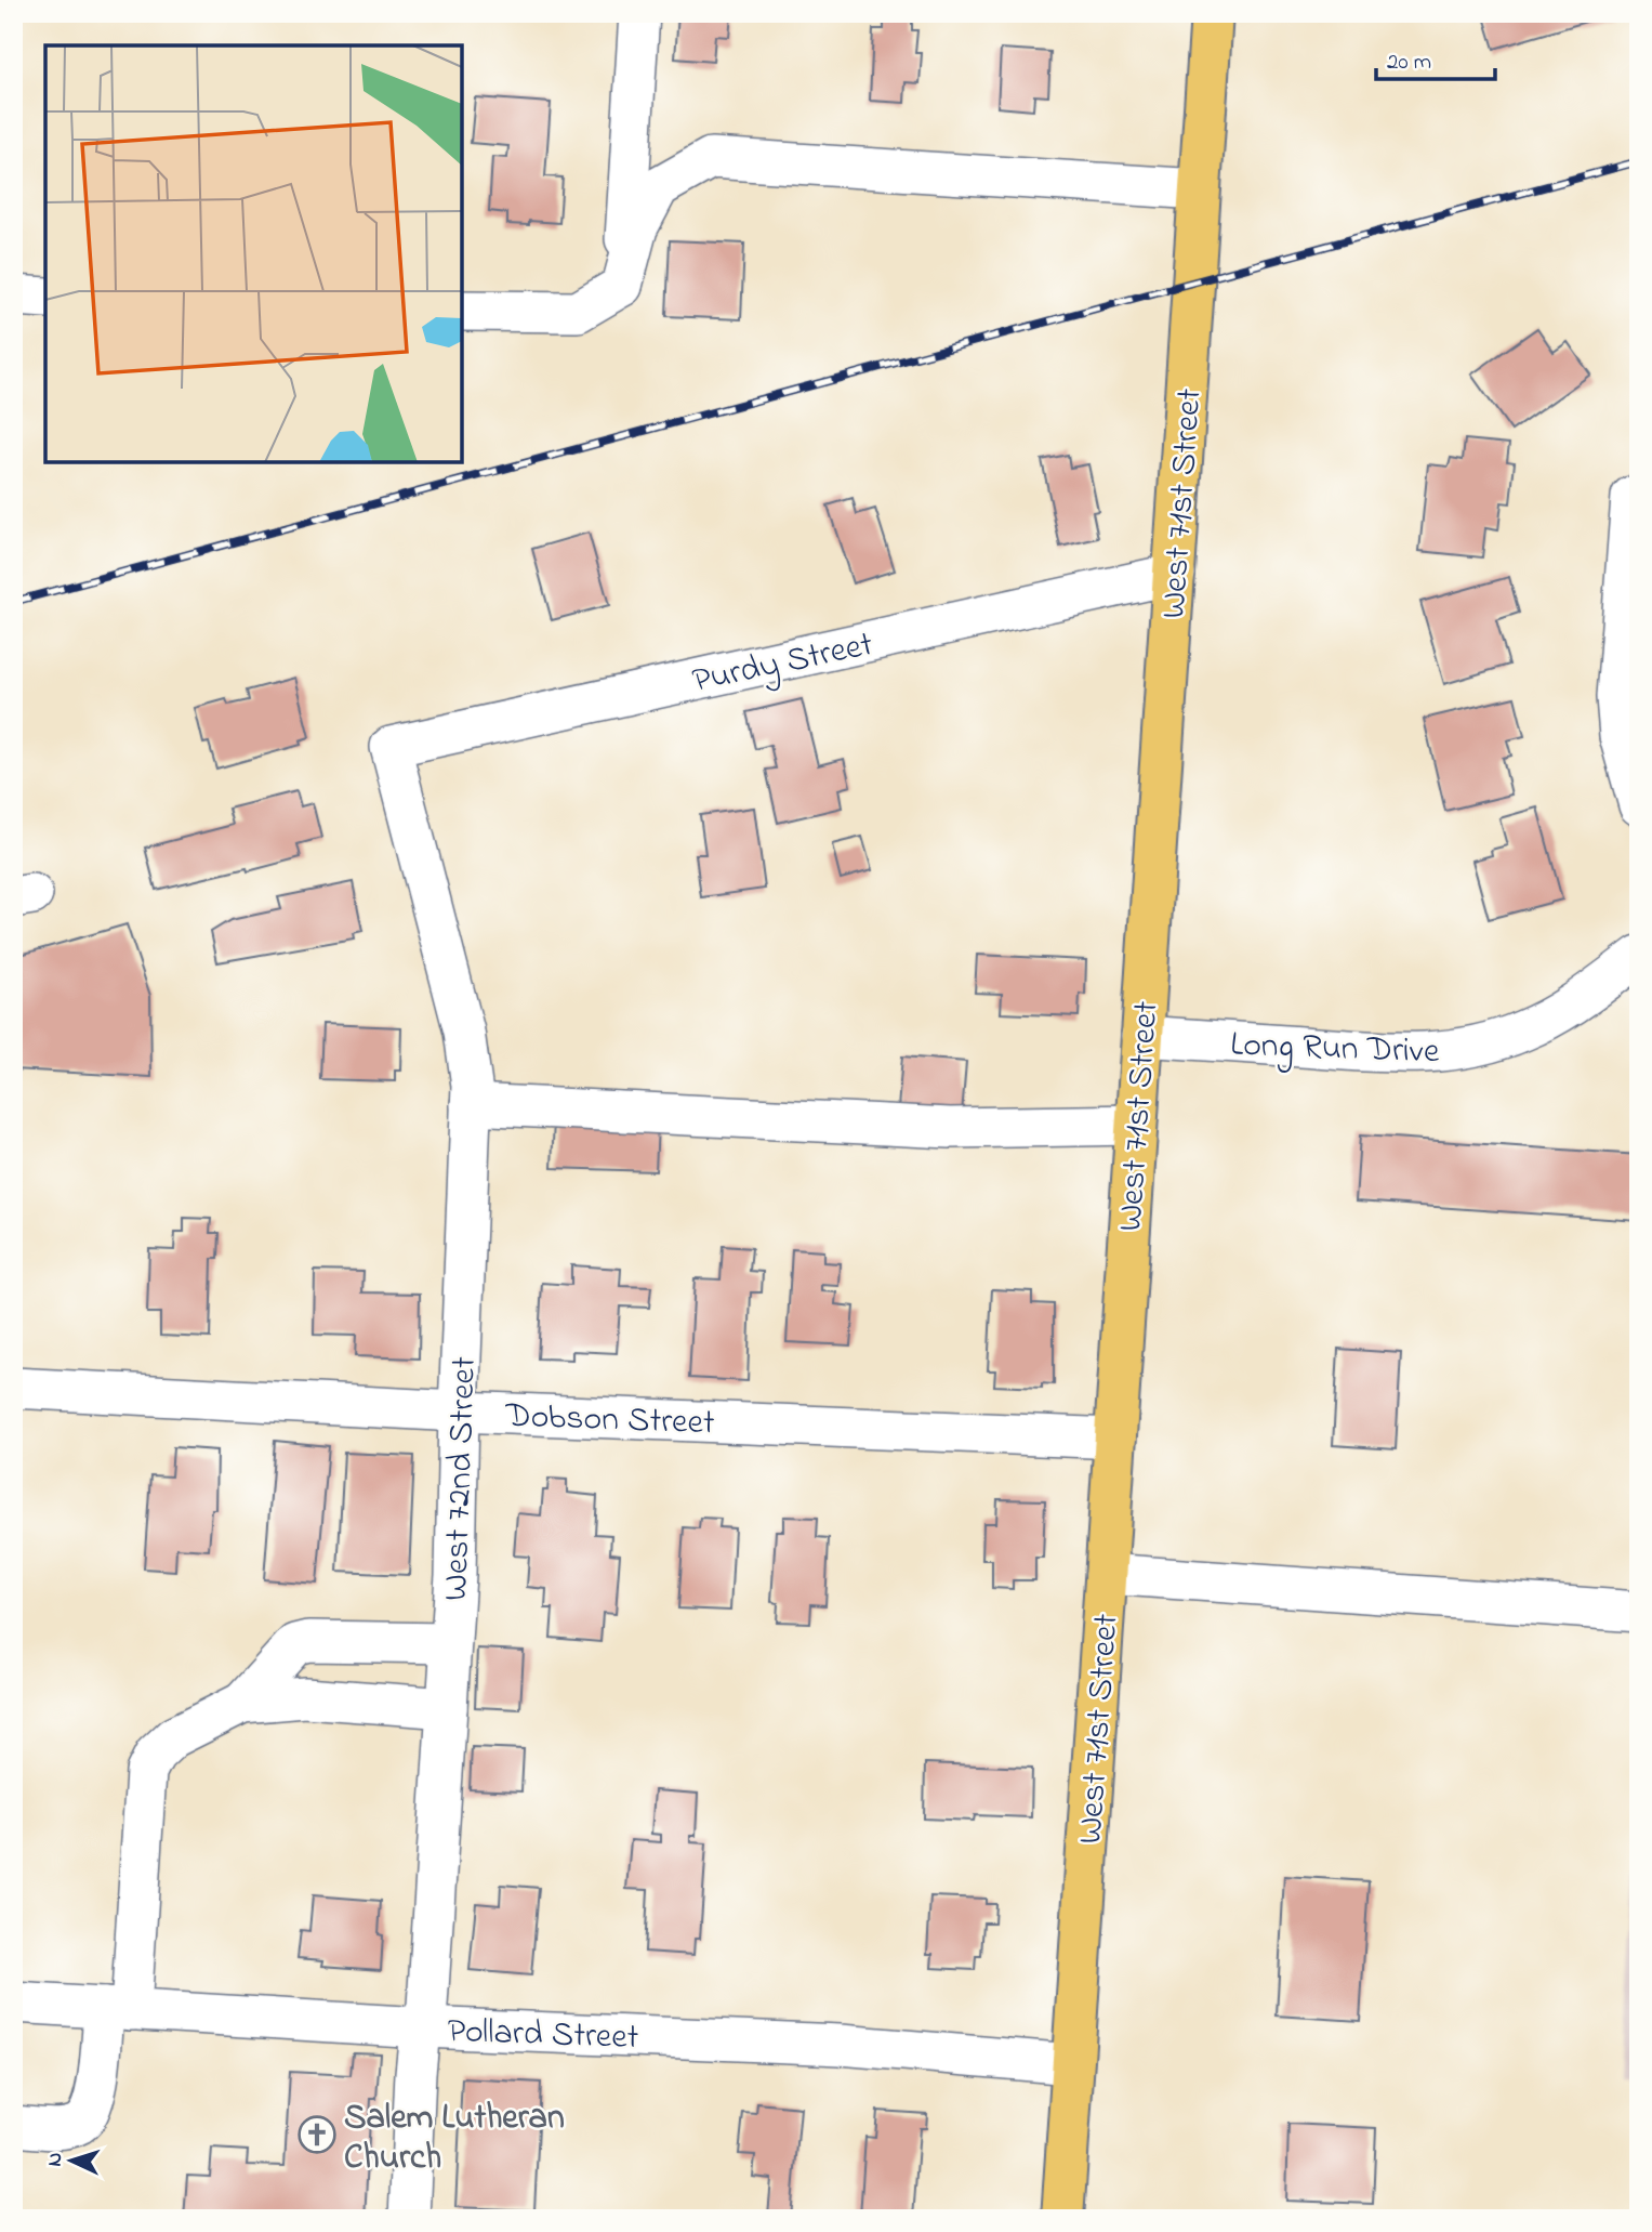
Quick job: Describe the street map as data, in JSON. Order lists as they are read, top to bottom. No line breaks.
{"streets":{"main road":["West 71st Street"],"street":["Purdy Street","Long Run Drive","Dobson Street","West 72nd Street","Pollard Street"]},"crossings":[["West 71st Street","Purdy Street"],["West 71st Street","Long Run Drive"],["West 71st Street","Dobson Street"],["West 71st Street","Pollard Street"],["Purdy Street","West 72nd Street"],["Dobson Street","West 72nd Street"],["West 72nd Street","Pollard Street"]],"places":{"church":["Salem Lutheran Church"]},"scale_bar":"20 m","north":"left"}
